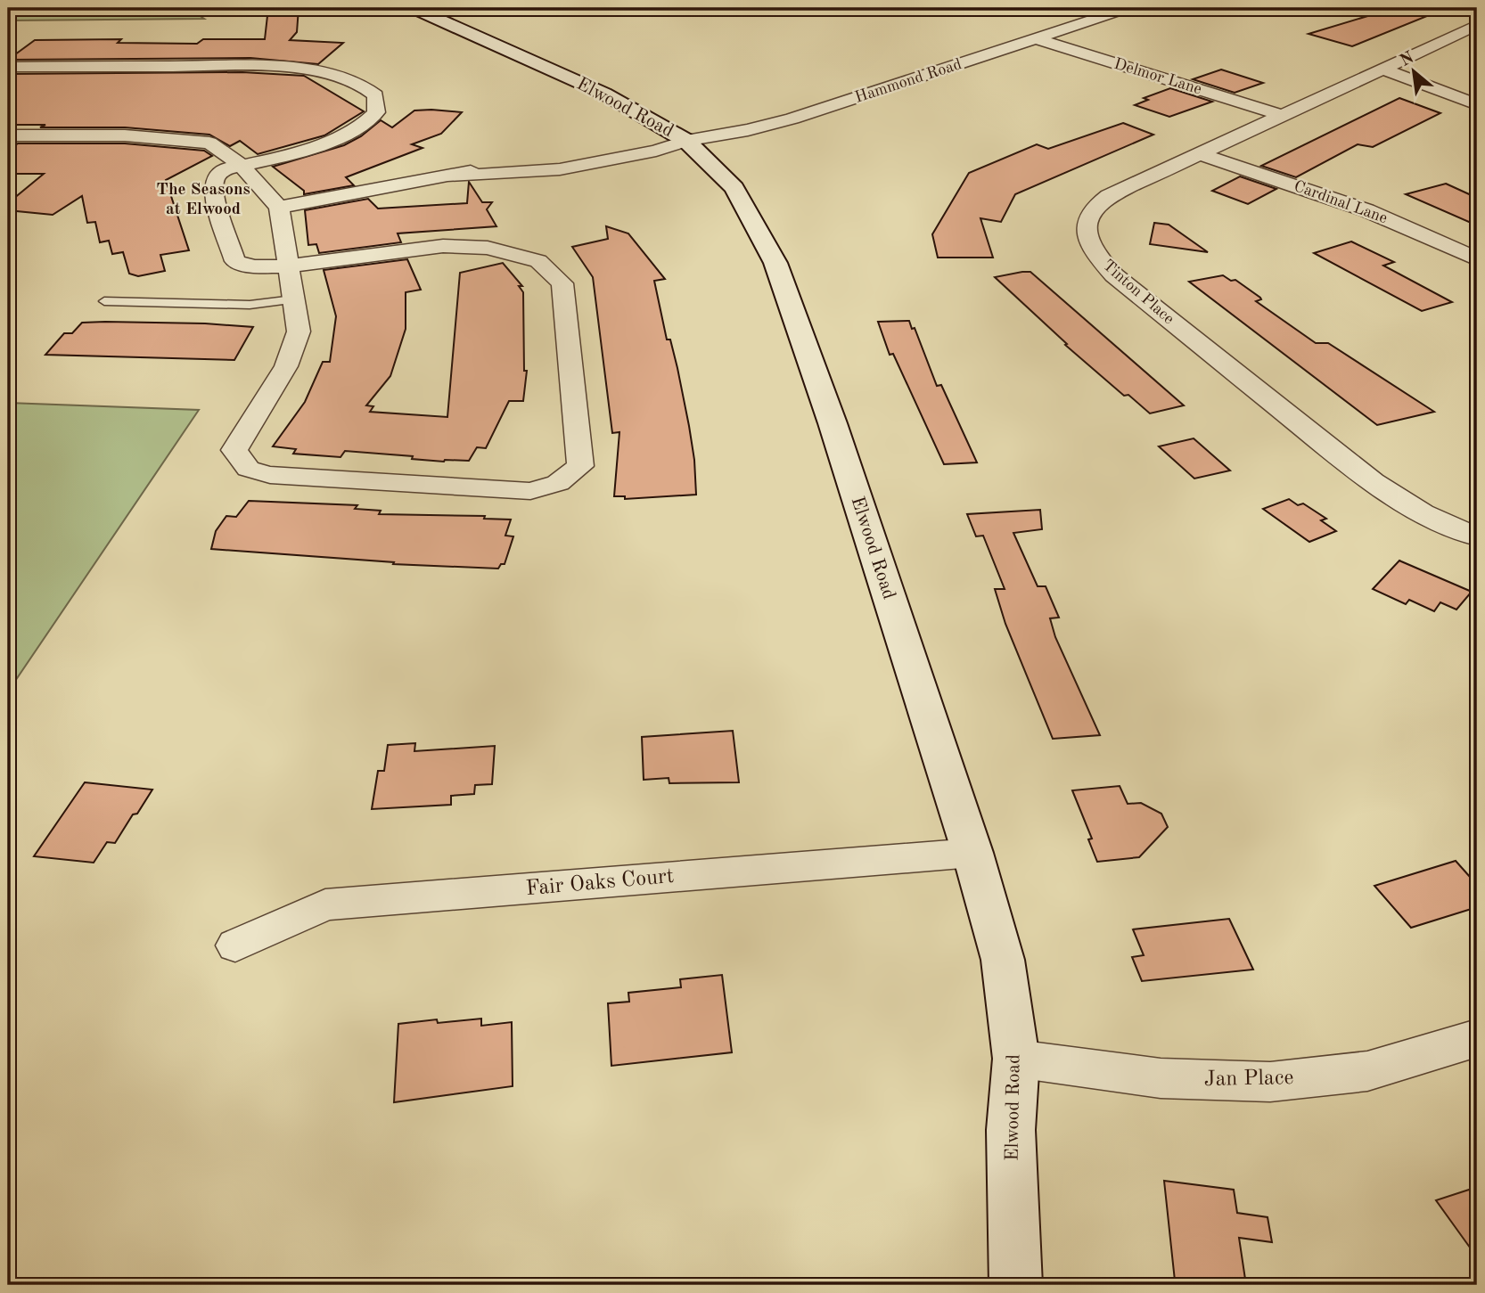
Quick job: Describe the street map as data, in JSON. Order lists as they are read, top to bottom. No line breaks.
{"streets":{"main road":["Elwood Road"],"street":["Delmor Lane","Hammond Road","Cardinal Lane","Tinton Place","Fair Oaks Court","Jan Place"]},"crossings":[["Delmor Lane","Hammond Road"],["Delmor Lane","Tinton Place"],["Hammond Road","Elwood Road"],["Elwood Road","Fair Oaks Court"],["Elwood Road","Jan Place"],["Cardinal Lane","Tinton Place"]],"districts":["The Seasons at Elwood"],"north":"top left"}
